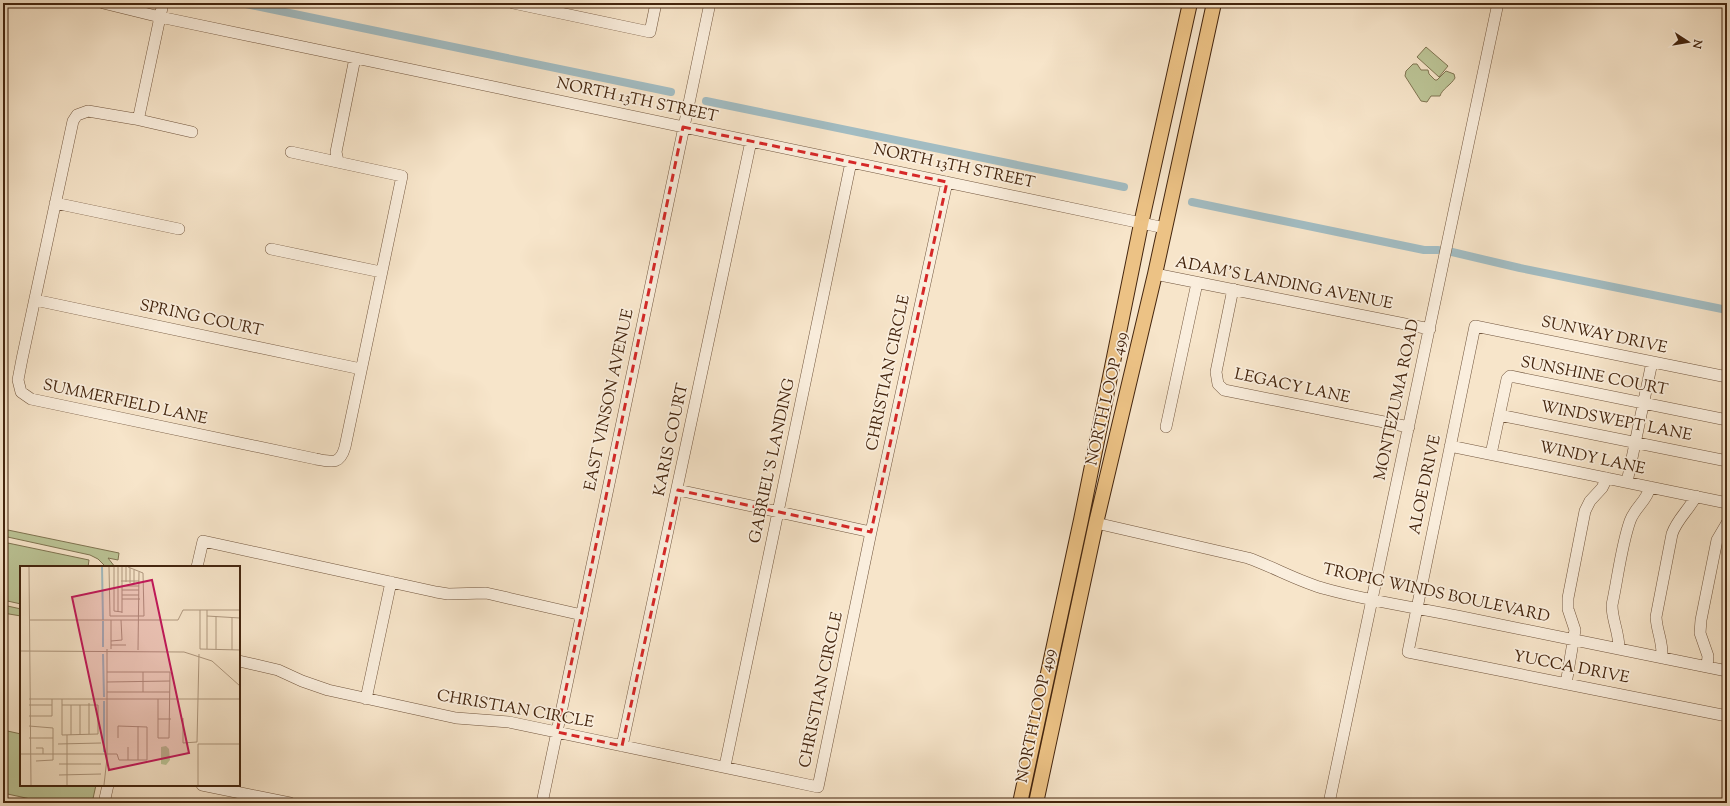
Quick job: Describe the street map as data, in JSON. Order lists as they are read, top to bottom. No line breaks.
{"streets":{"main road":["NORTH LOOP 499"],"street":["NORTH 13TH STREET","ADAM'S LANDING AVENUE","SPRING COURT","SUNWAY DRIVE","CHRISTIAN CIRCLE","SUNSHINE COURT","LEGACY LANE","EAST VINSON AVENUE","MONTEZUMA ROAD","SUMMERFIELD LANE","WINDSWEPT LANE","KARIS COURT","WINDY LANE","GABRIEL'S LANDING","ALOE DRIVE","TROPIC WINDS BOULEVARD","YUCCA DRIVE"]},"crossings":[["NORTH 13TH STREET","CHRISTIAN CIRCLE"],["NORTH 13TH STREET","NORTH LOOP 499"],["NORTH 13TH STREET","EAST VINSON AVENUE"],["NORTH 13TH STREET","KARIS COURT"],["NORTH 13TH STREET","GABRIEL'S LANDING"],["ADAM'S LANDING AVENUE","LEGACY LANE"],["ADAM'S LANDING AVENUE","NORTH LOOP 499"],["ADAM'S LANDING AVENUE","MONTEZUMA ROAD"],["SPRING COURT","SUMMERFIELD LANE"],["SUNWAY DRIVE","ALOE DRIVE"],["CHRISTIAN CIRCLE","EAST VINSON AVENUE"],["CHRISTIAN CIRCLE","KARIS COURT"],["CHRISTIAN CIRCLE","GABRIEL'S LANDING"],["SUNSHINE COURT","WINDSWEPT LANE"],["SUNSHINE COURT","WINDY LANE"],["LEGACY LANE","MONTEZUMA ROAD"],["NORTH LOOP 499","TROPIC WINDS BOULEVARD"],["MONTEZUMA ROAD","TROPIC WINDS BOULEVARD"],["WINDY LANE","ALOE DRIVE"],["ALOE DRIVE","TROPIC WINDS BOULEVARD"],["ALOE DRIVE","YUCCA DRIVE"]],"north":"right"}
